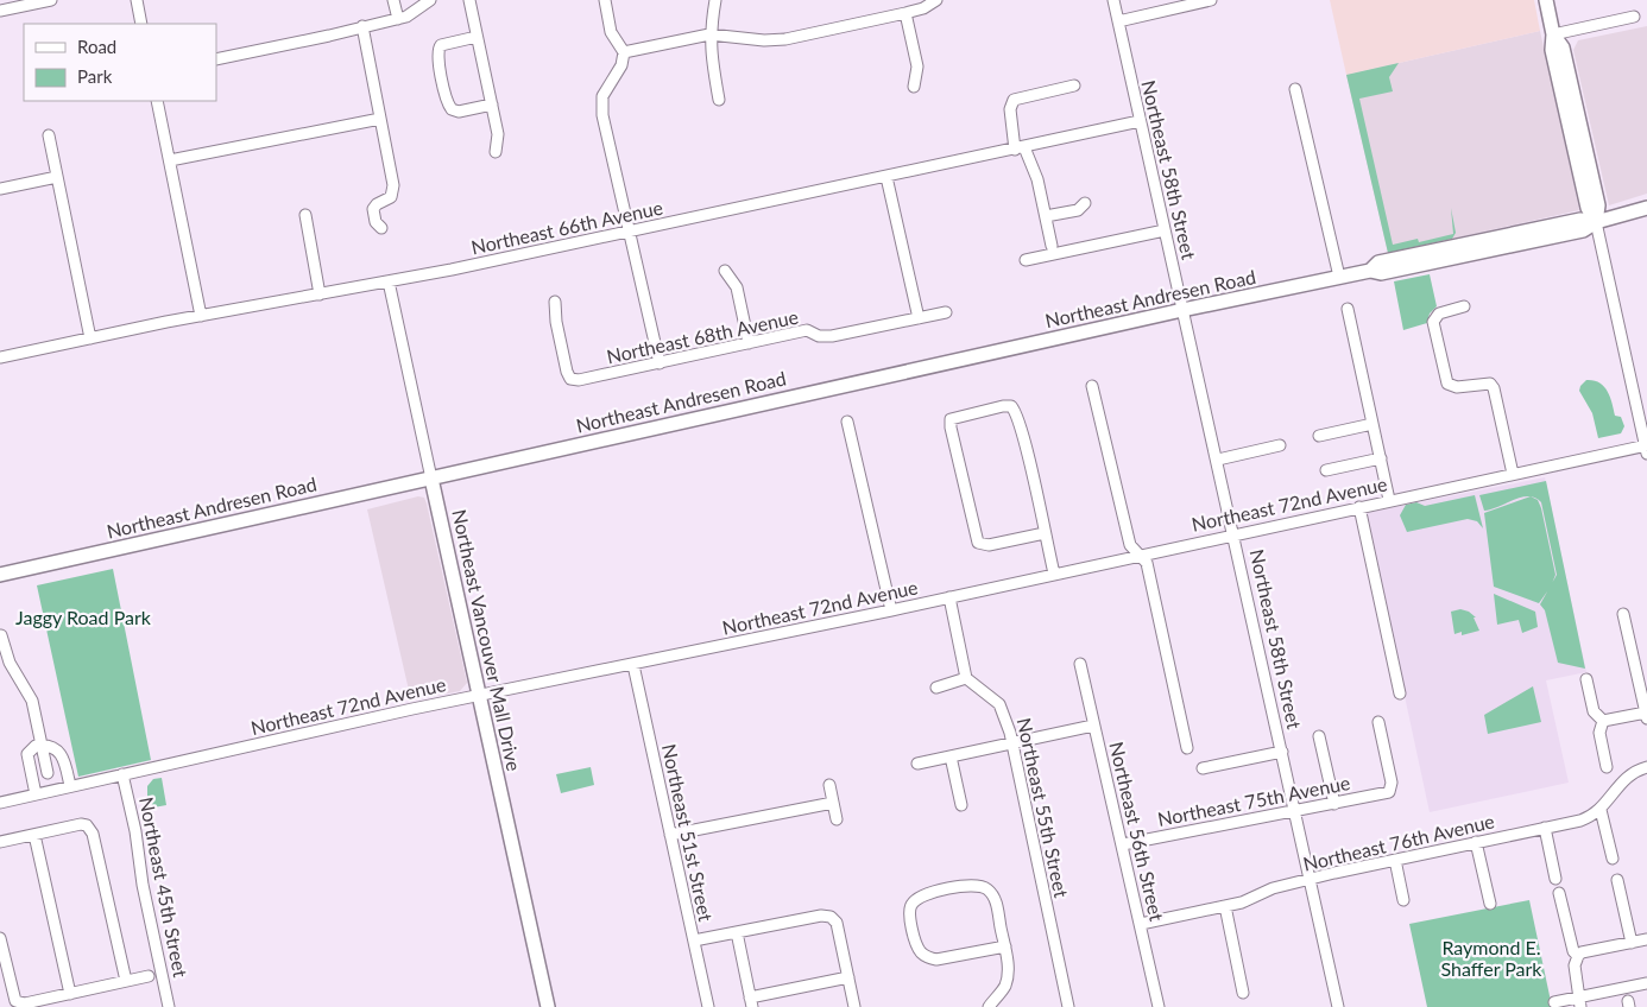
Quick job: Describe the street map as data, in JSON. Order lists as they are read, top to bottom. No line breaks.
{"streets":{"main road":["Northeast Andresen Road","Northeast Vancouver Mall Drive"],"street":["Northeast 58th Street","Northeast 66th Avenue","Northeast 68th Avenue","Northeast 72nd Avenue","Northeast 75th Avenue","Northeast 55th Street","Northeast 56th Street","Northeast 51st Street","Northeast 76th Avenue","Northeast 45th Street"]},"crossings":[["Northeast 58th Street","Northeast 66th Avenue"],["Northeast 58th Street","Northeast Andresen Road"],["Northeast 58th Street","Northeast 72nd Avenue"],["Northeast 58th Street","Northeast 75th Avenue"],["Northeast 58th Street","Northeast 76th Avenue"],["Northeast 66th Avenue","Northeast Vancouver Mall Drive"],["Northeast Andresen Road","Northeast Vancouver Mall Drive"],["Northeast 72nd Avenue","Northeast Vancouver Mall Drive"],["Northeast 72nd Avenue","Northeast 51st Street"],["Northeast 72nd Avenue","Northeast 45th Street"],["Northeast 75th Avenue","Northeast 56th Street"],["Northeast 56th Street","Northeast 76th Avenue"]],"parks":["Jaggy Road Park","Raymond E. Shaffer Park"],"legend":["Road","Park"]}
